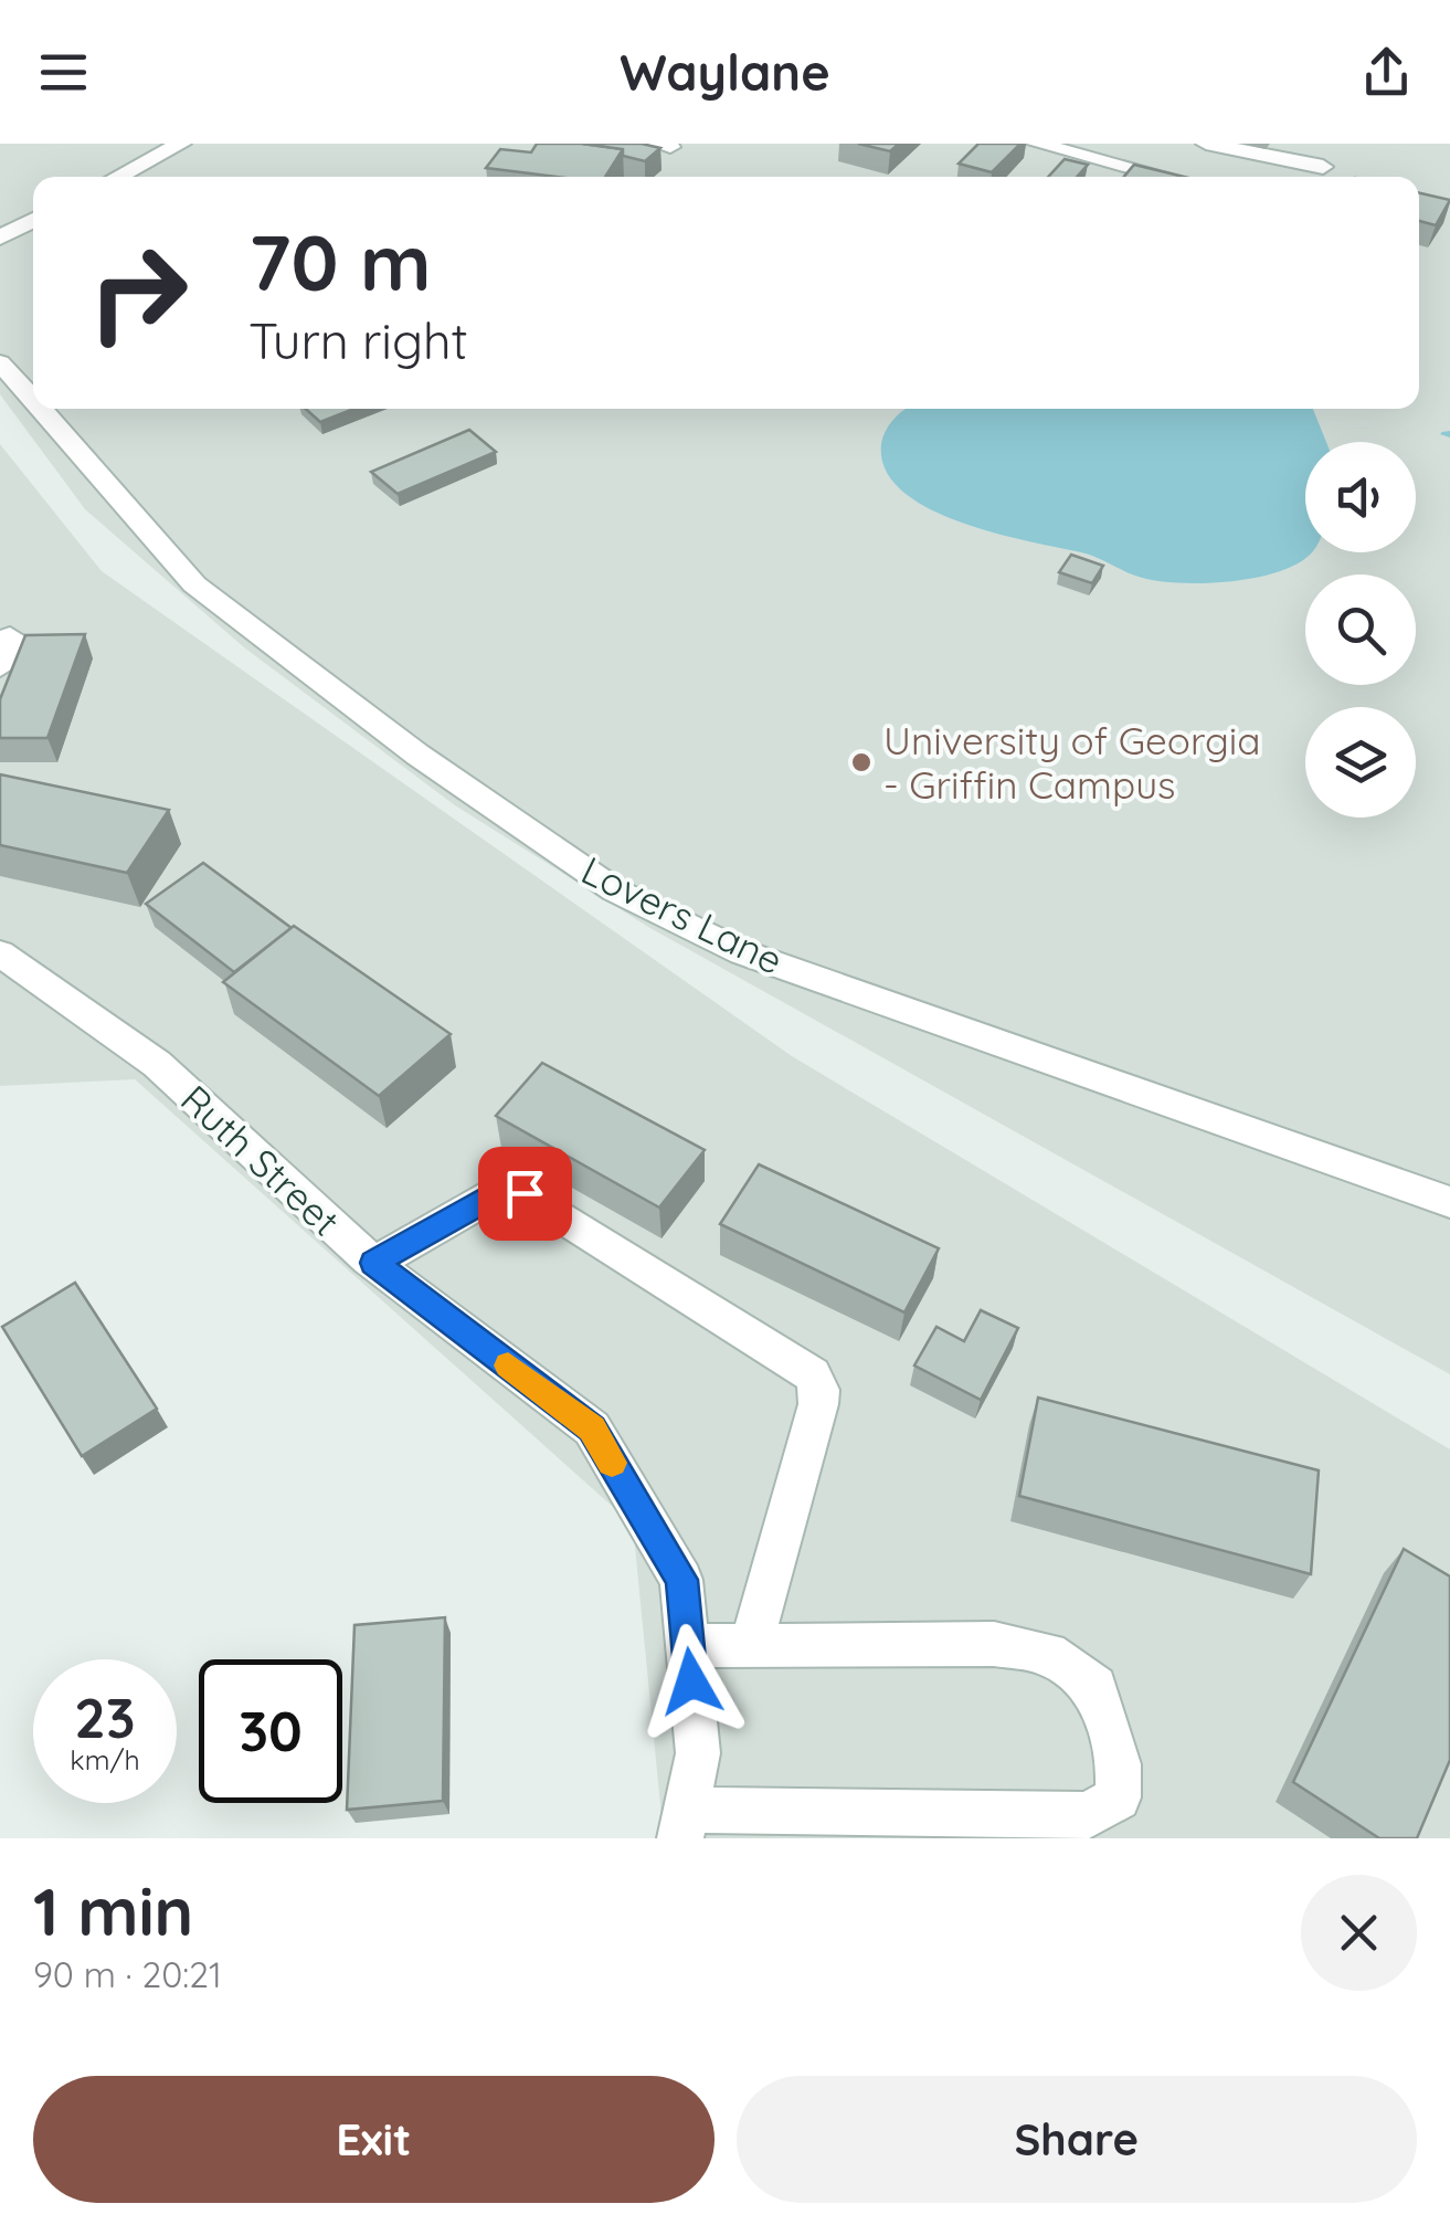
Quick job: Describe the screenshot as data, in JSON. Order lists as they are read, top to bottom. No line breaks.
{"streets":{"street":["Lovers Lane","Ruth Street"]},"places":["University of Georgia - Griffin Campus"],"page":{"header":"Waylane","turn":["70 m","Turn right"],"speed":"23 km/h","limit":"30","heading":["1 min","90 m · 20:21"],"buttons":["Exit","Share"]}}
